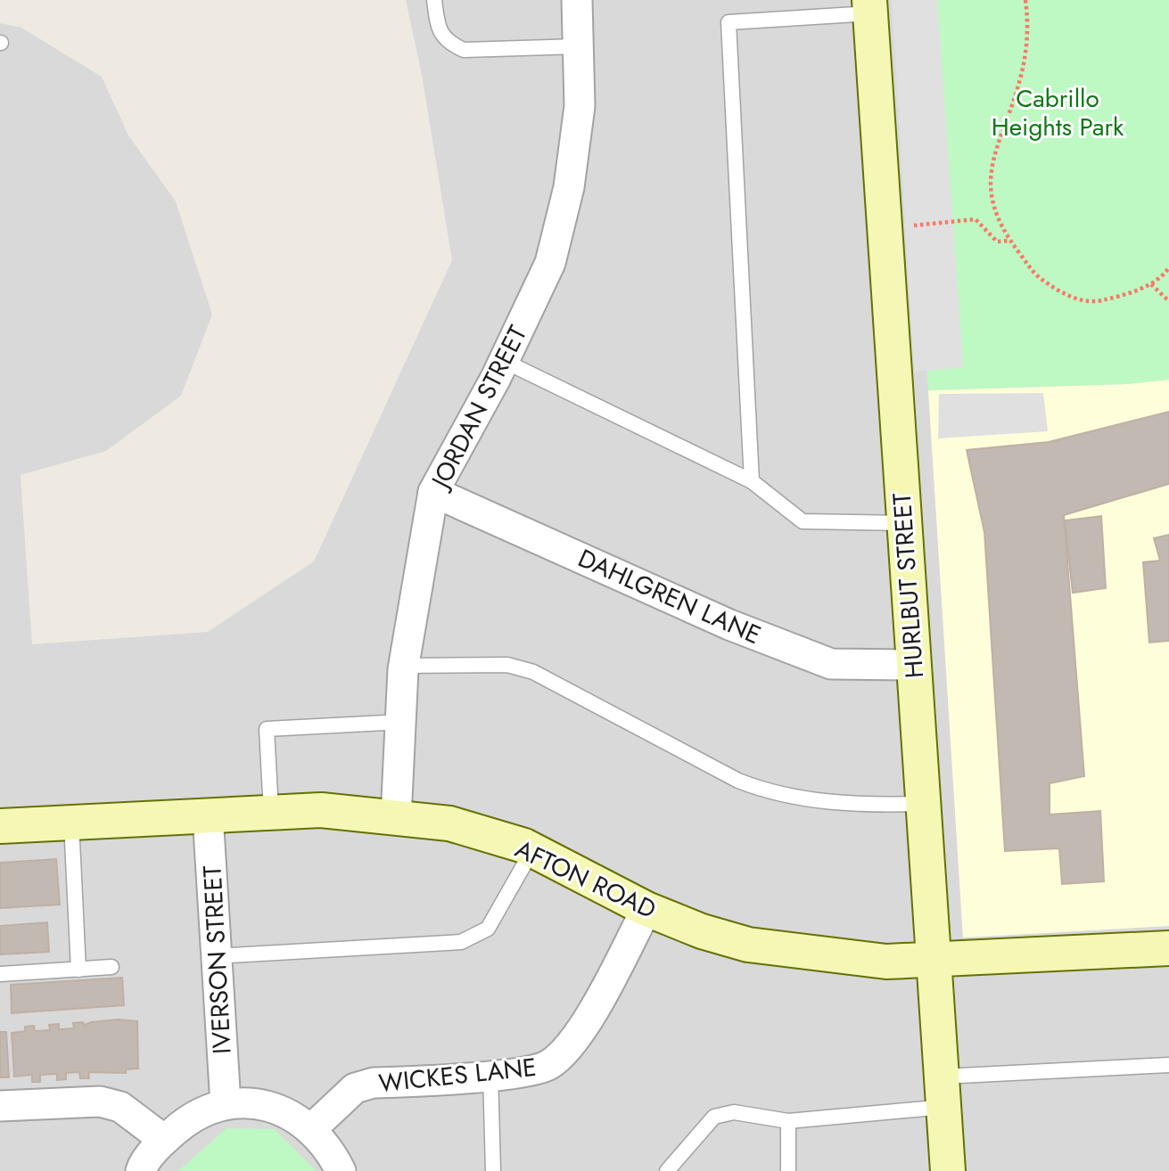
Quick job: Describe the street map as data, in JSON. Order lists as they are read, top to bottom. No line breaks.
{"streets":{"street":["JORDAN STREET","HURLBUT STREET","DAHLGREN LANE","AFTON ROAD","IVERSON STREET","WICKES LANE"]},"crossings":[["JORDAN STREET","DAHLGREN LANE"],["JORDAN STREET","AFTON ROAD"],["HURLBUT STREET","DAHLGREN LANE"],["HURLBUT STREET","AFTON ROAD"],["AFTON ROAD","IVERSON STREET"],["AFTON ROAD","WICKES LANE"]],"parks":["Cabrillo Heights Park"]}
